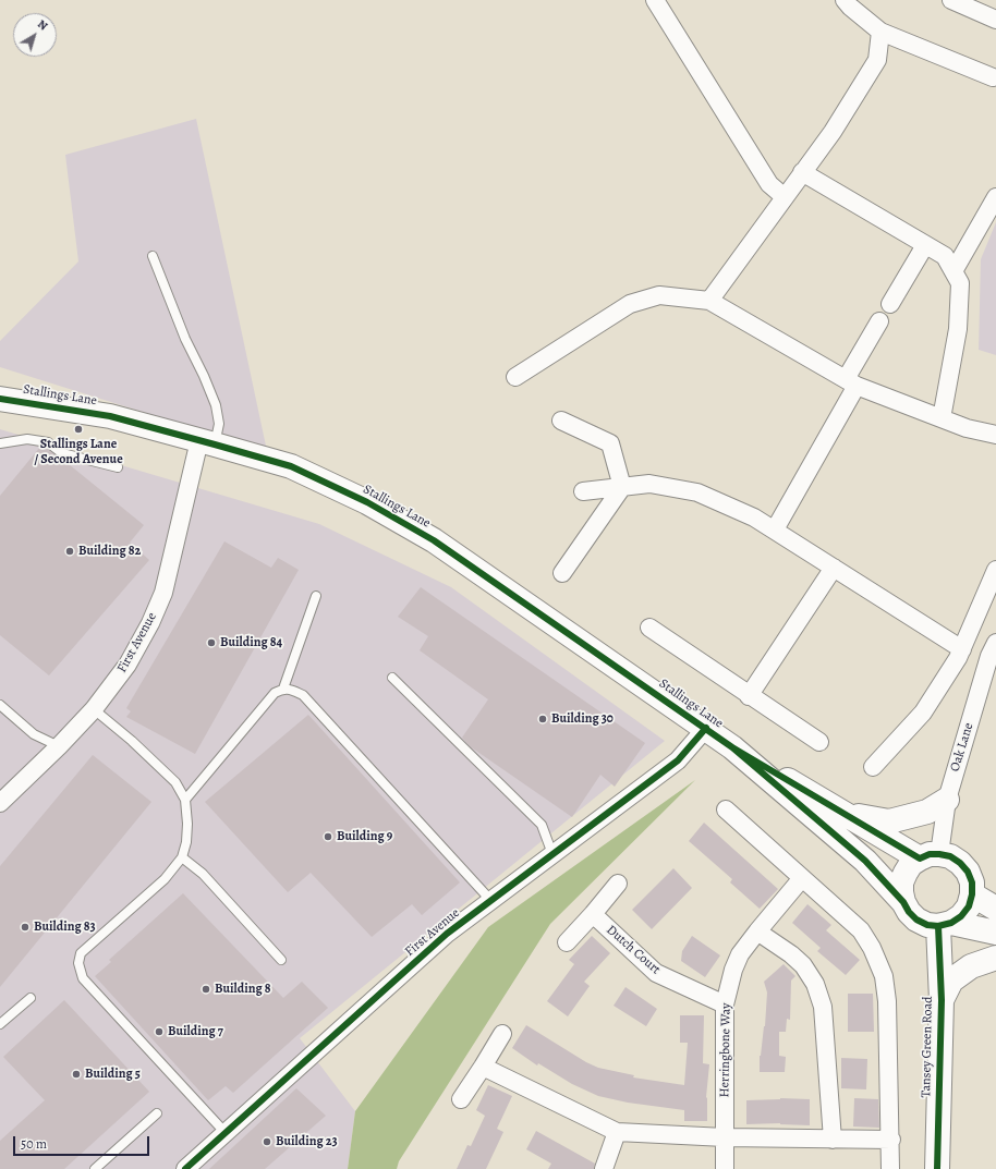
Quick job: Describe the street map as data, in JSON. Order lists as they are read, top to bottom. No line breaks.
{"streets":{"main road":["Stallings Lane","Tansey Green Road"],"street":["First Avenue","Oak Lane","Dutch Court","Herringbone Way"]},"crossings":[["Stallings Lane","First Avenue"],["Oak Lane","Tansey Green Road"],["Dutch Court","Herringbone Way"]],"places":["Stallings Lane / Second Avenue","Building 82","Building 84","Building 30","Building 9","Building 83","Building 8","Building 7","Building 5","Building 23"],"scale_bar":"50 m","north":"top right"}
